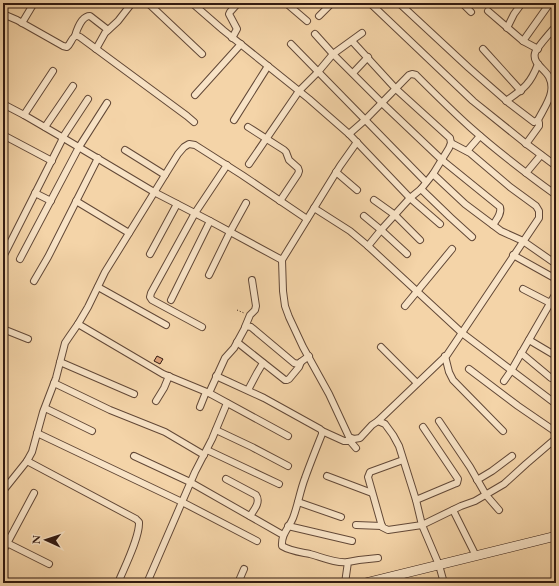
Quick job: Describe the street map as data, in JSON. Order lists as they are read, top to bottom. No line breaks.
{"north":"left"}
